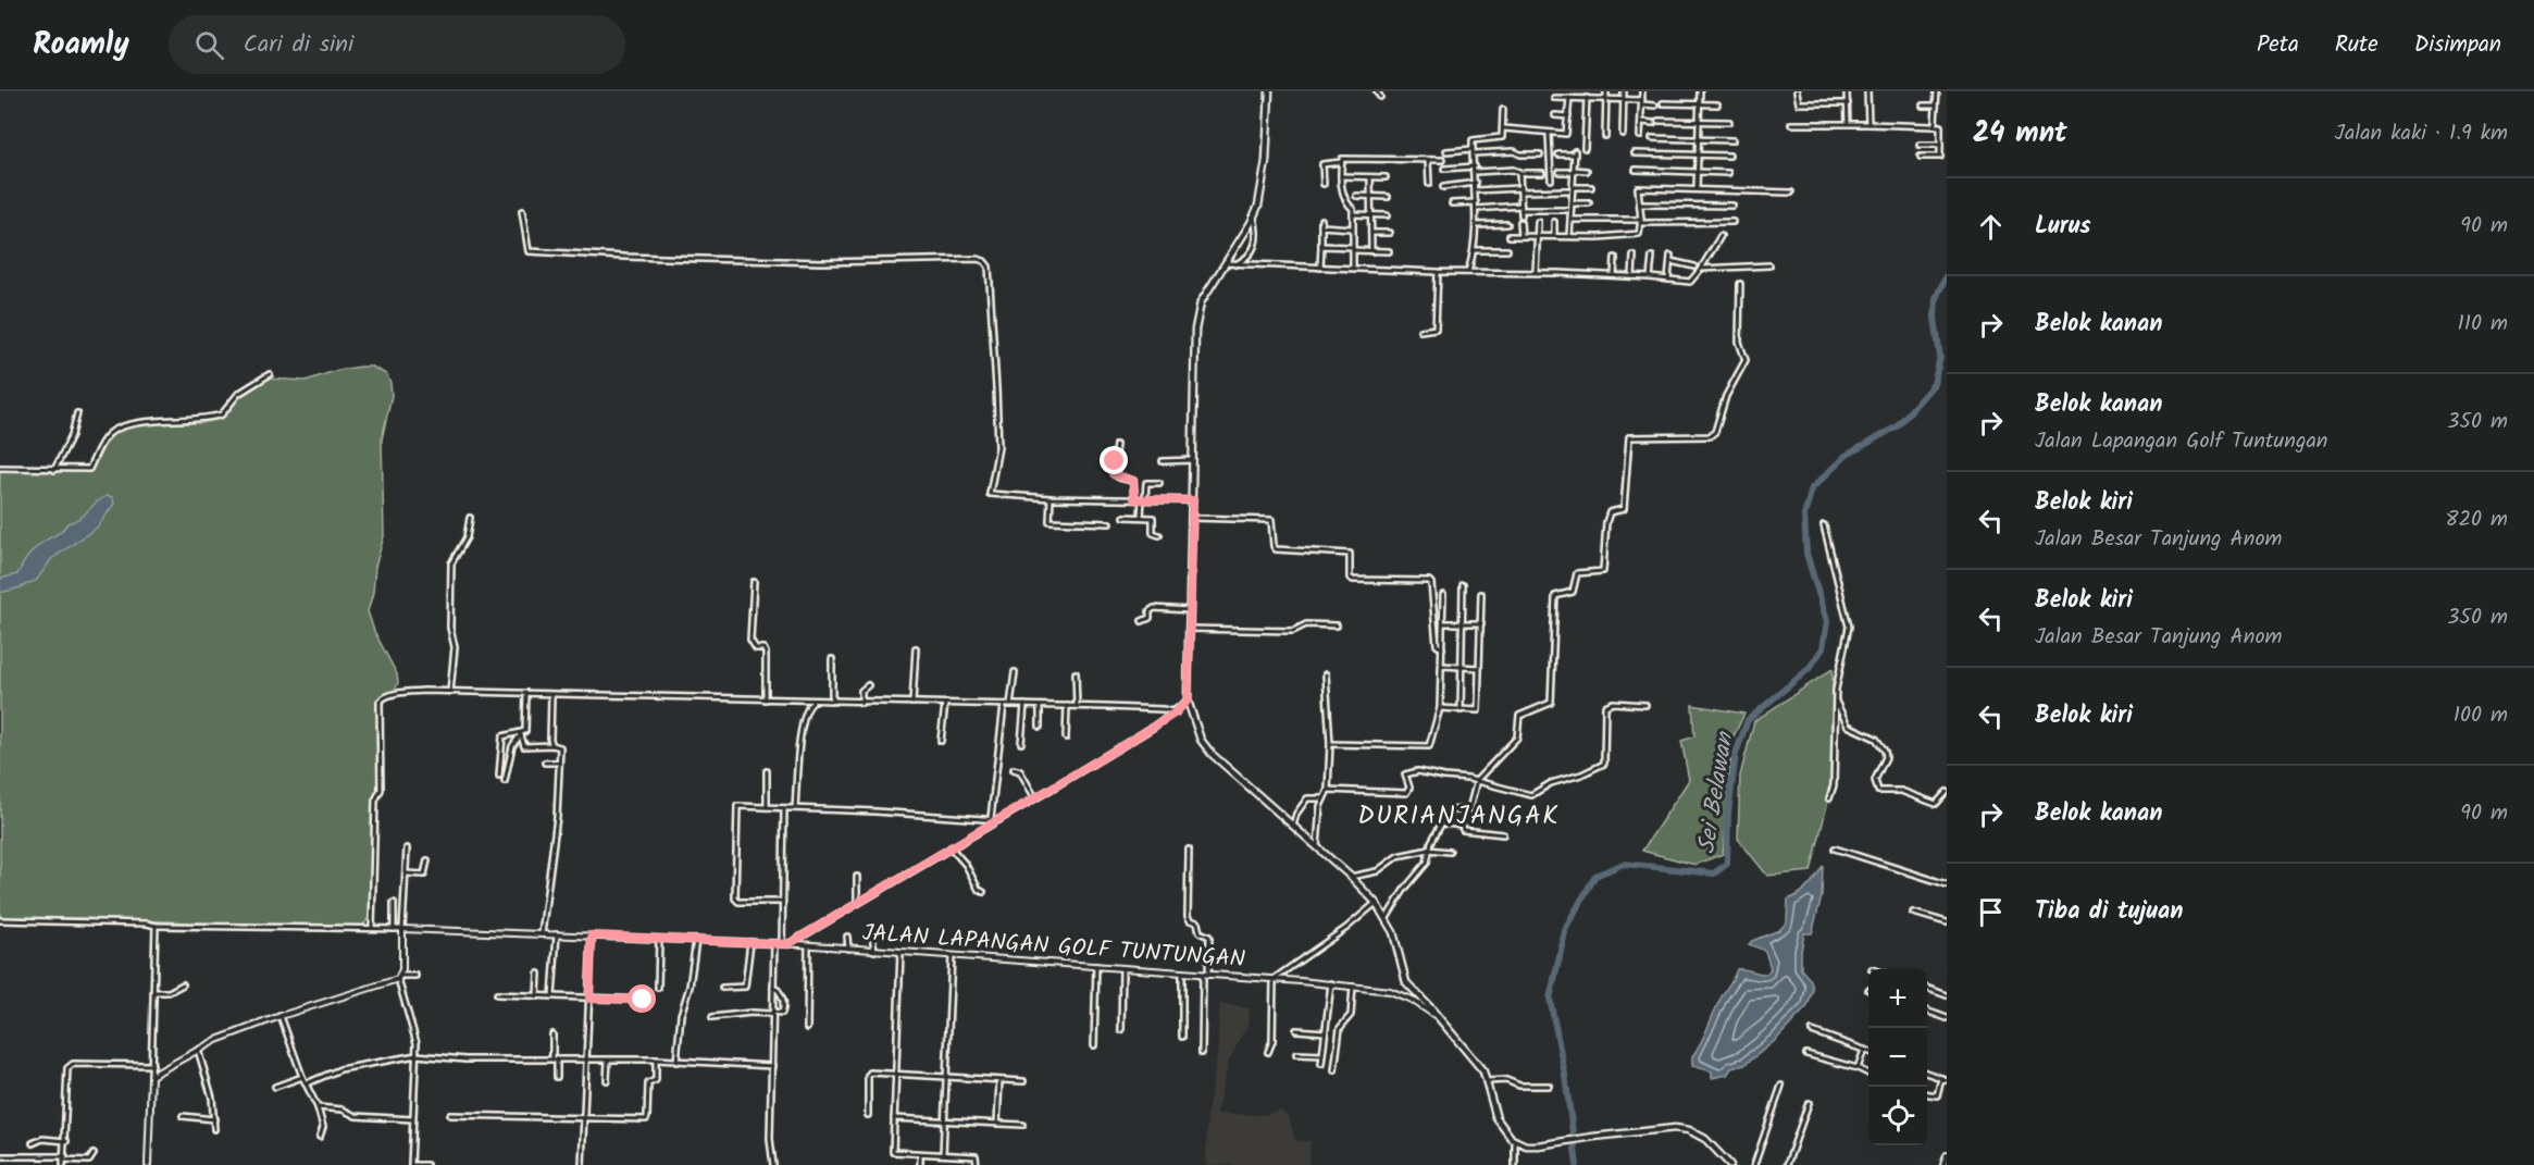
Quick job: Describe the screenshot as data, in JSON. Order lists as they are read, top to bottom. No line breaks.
{"streets":{"main road":["JALAN LAPANGAN GOLF TUNTUNGAN"]},"districts":["DURIANJANGAK"],"water":["Sei Belawan"],"page":{"header":"Roamly","search":"Cari di sini","nav":["Peta","Rute","Disimpan"],"heading":["24 mnt","Jalan kaki · 1.9 km"],"list":[["Lurus","90 m"],["Belok kanan","110 m"],["Belok kanan","Jalan Lapangan Golf Tuntungan","350 m"],["Belok kiri","Jalan Besar Tanjung Anom","820 m"],["Belok kiri","Jalan Besar Tanjung Anom","350 m"],["Belok kiri","100 m"],["Belok kanan","90 m"],"Tiba di tujuan"],"map_buttons":["+","−"]}}
